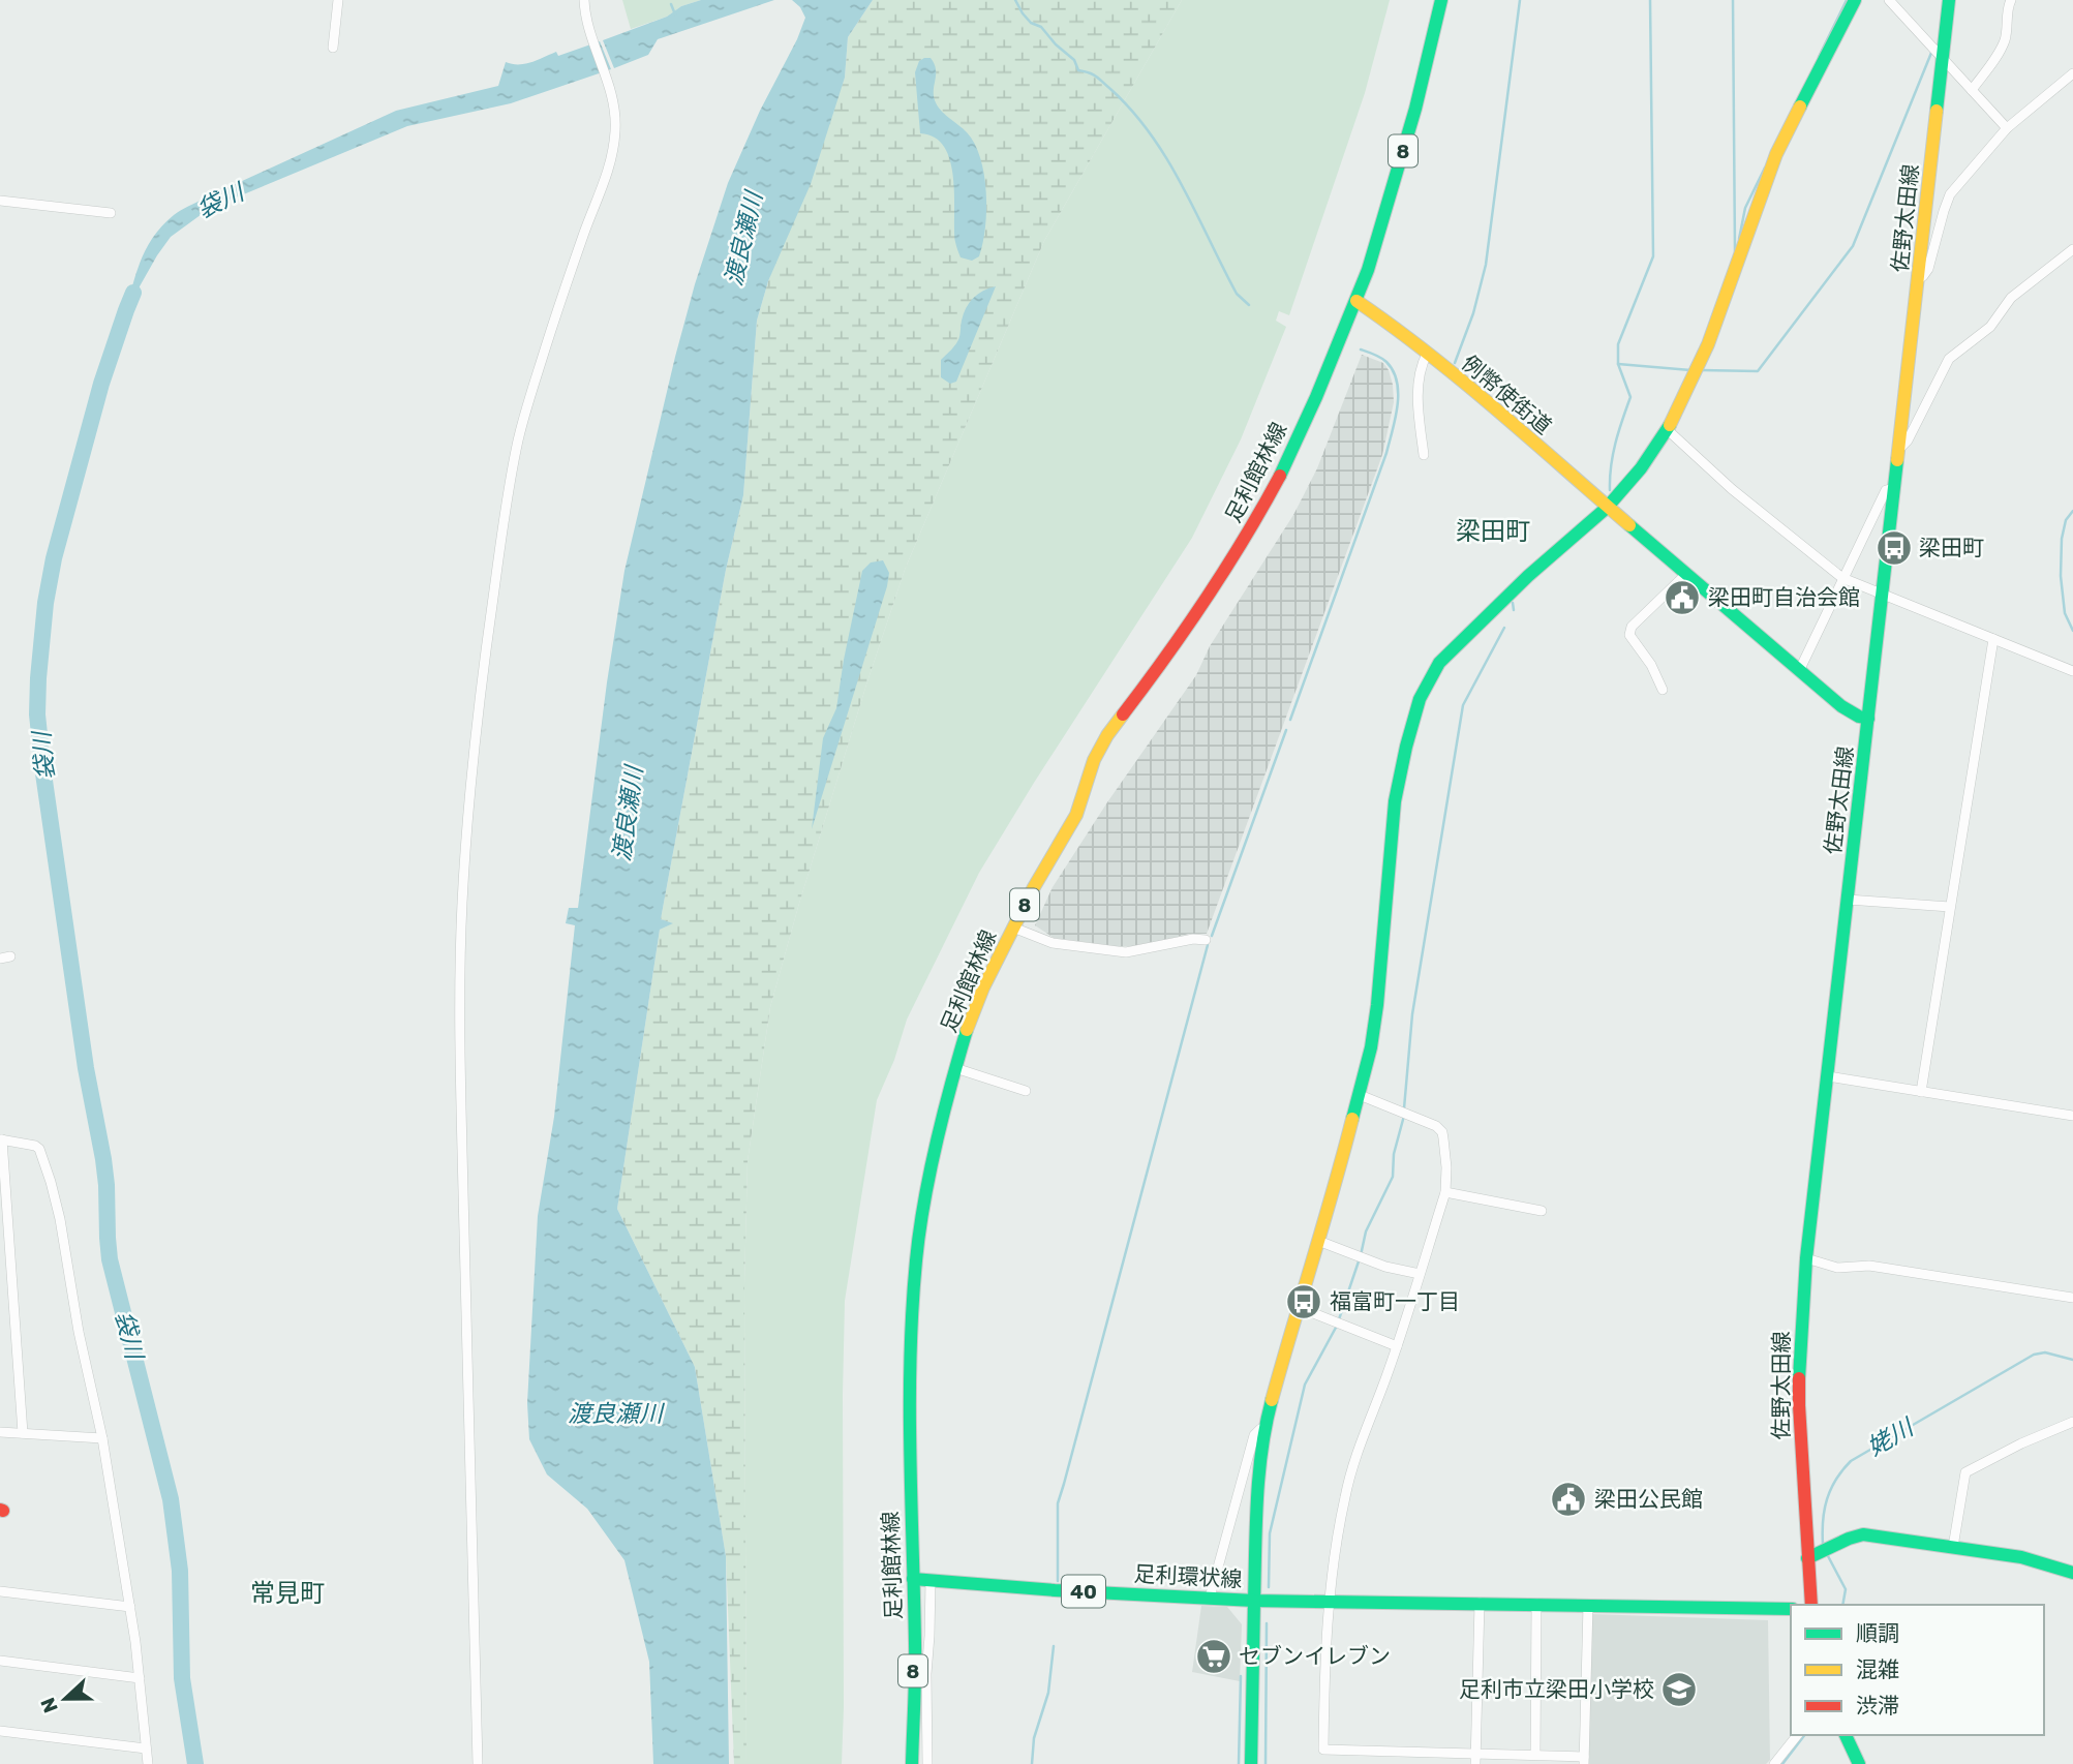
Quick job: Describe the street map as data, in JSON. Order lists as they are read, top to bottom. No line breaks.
{"streets":{"main road":["8","佐野太田線","例幣使街道","足利館林線","足利環状線","40"]},"crossings":[["8","例幣使街道"],["8","足利館林線"],["佐野太田線","例幣使街道"],["例幣使街道","足利館林線"],["足利館林線","足利環状線"]],"districts":["梁田町","常見町"],"water":["袋川","渡良瀬川","姥川"],"places":{"bus stop":["梁田町","福富町一丁目"],"public building":["梁田町自治会館","梁田公民館"],"supermarket":["セブンイレブン"],"school or university":["足利市立梁田小学校"]},"legend":["順調","混雑","渋滞"],"north":"left"}
